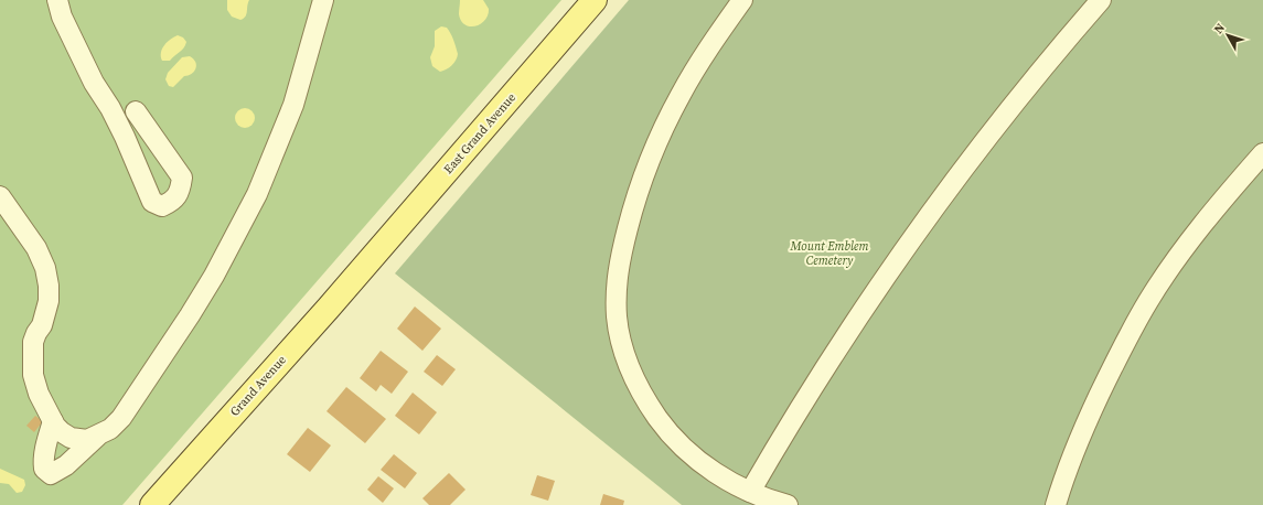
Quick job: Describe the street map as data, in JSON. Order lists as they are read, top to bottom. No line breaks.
{"streets":{"main road":["East Grand Avenue","Grand Avenue"]},"crossings":[["East Grand Avenue","Grand Avenue"]],"parks":["Mount Emblem Cemetery"],"north":"top left"}
